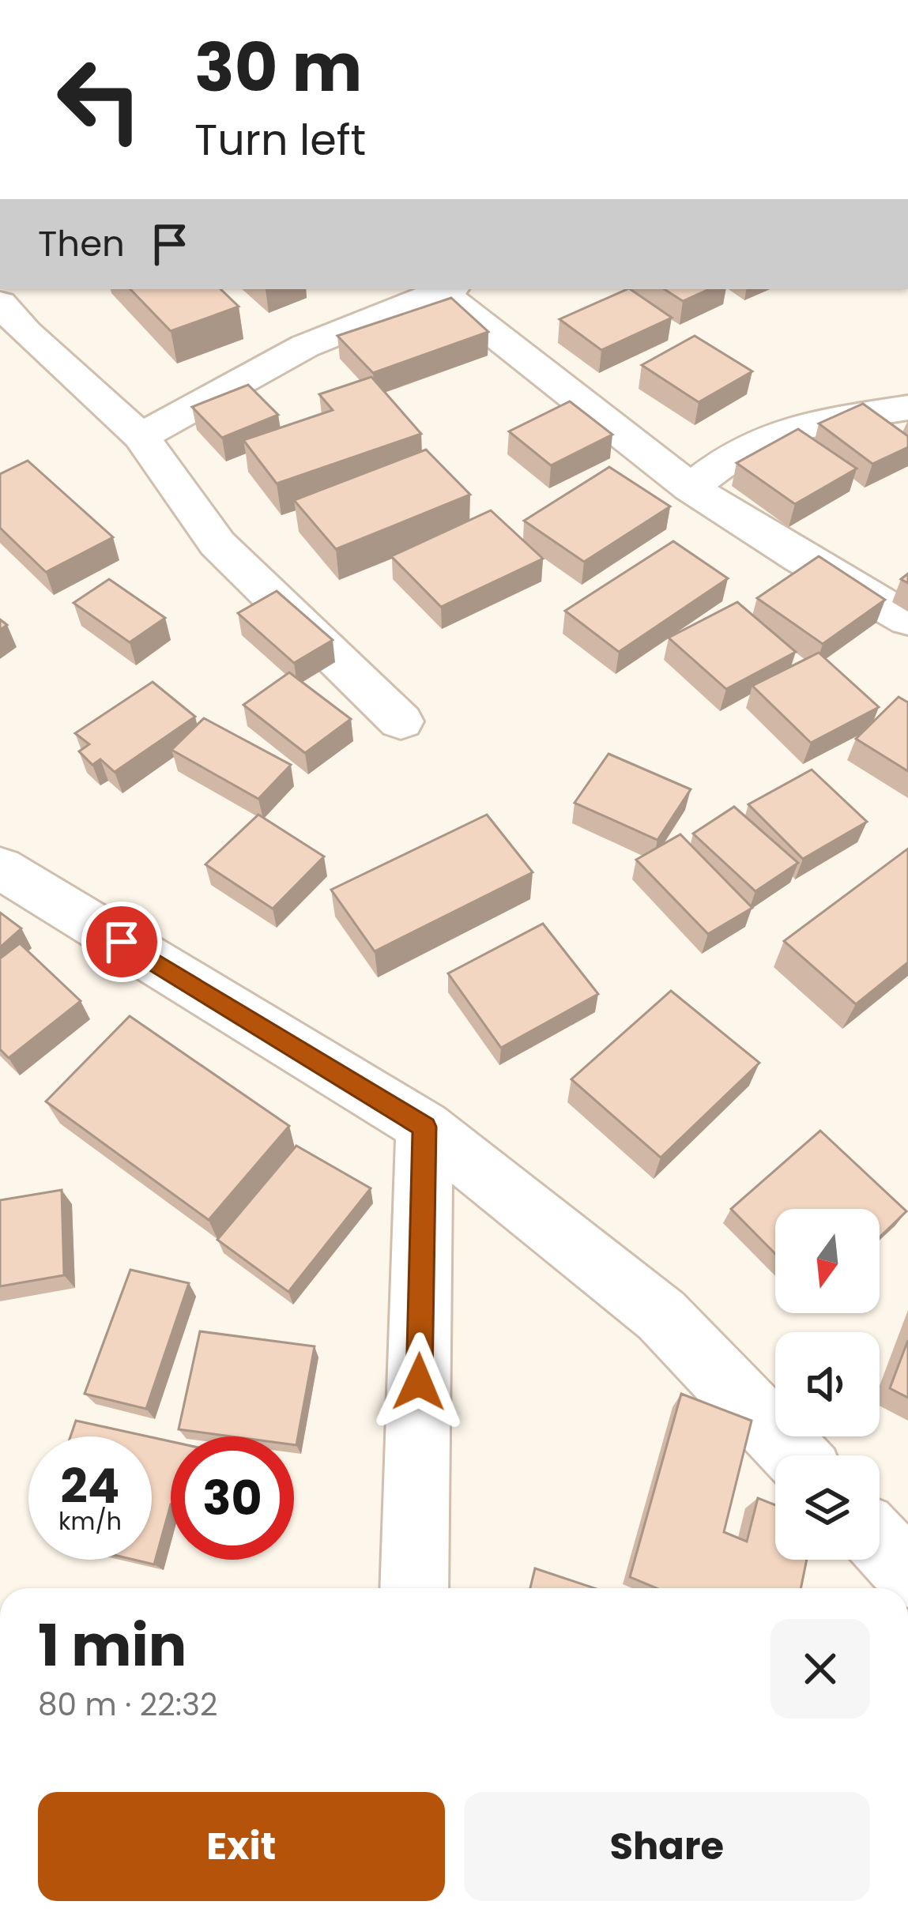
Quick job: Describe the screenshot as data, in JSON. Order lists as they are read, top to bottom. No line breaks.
{"north":"bottom","page":{"turn":["30 m","Turn left"],"then":"Then","speed":"24 km/h","limit":"30","heading":["1 min","80 m · 22:32"],"buttons":["Exit","Share"]}}
